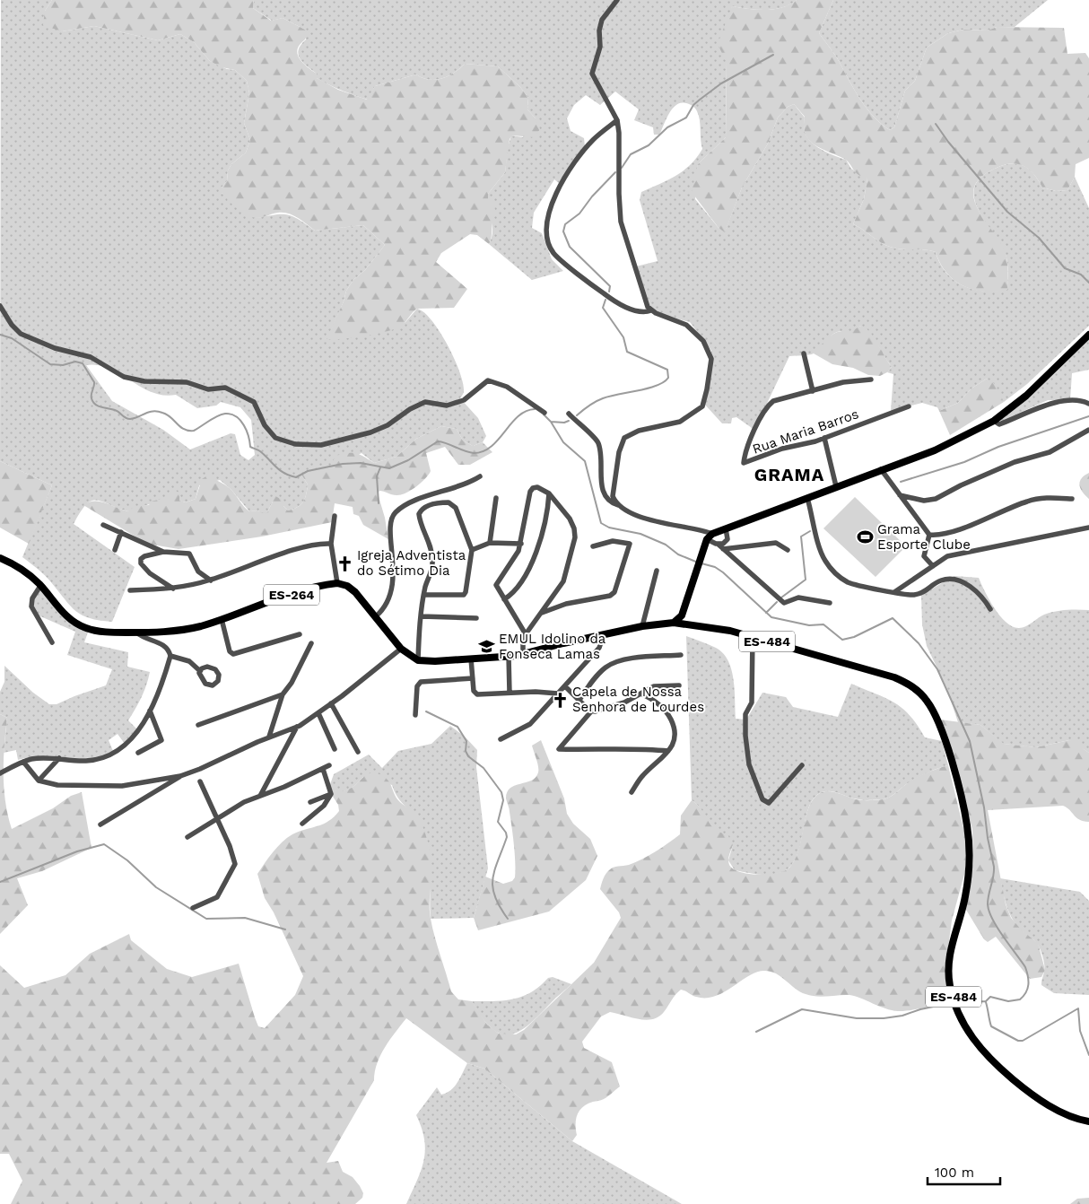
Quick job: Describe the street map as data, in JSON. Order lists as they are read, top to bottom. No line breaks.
{"streets":{"main road":["ES-264","ES-484"],"street":["Rua Maria Barros"]},"districts":["GRAMA"],"places":{"sports":["Grama Esporte Clube"],"church":["Igreja Adventista do Sétimo Dia","Capela de Nossa Senhora de Lourdes"],"school or university":["EMUL Idolino da Fonseca Lamas"]},"scale_bar":"100 m"}
